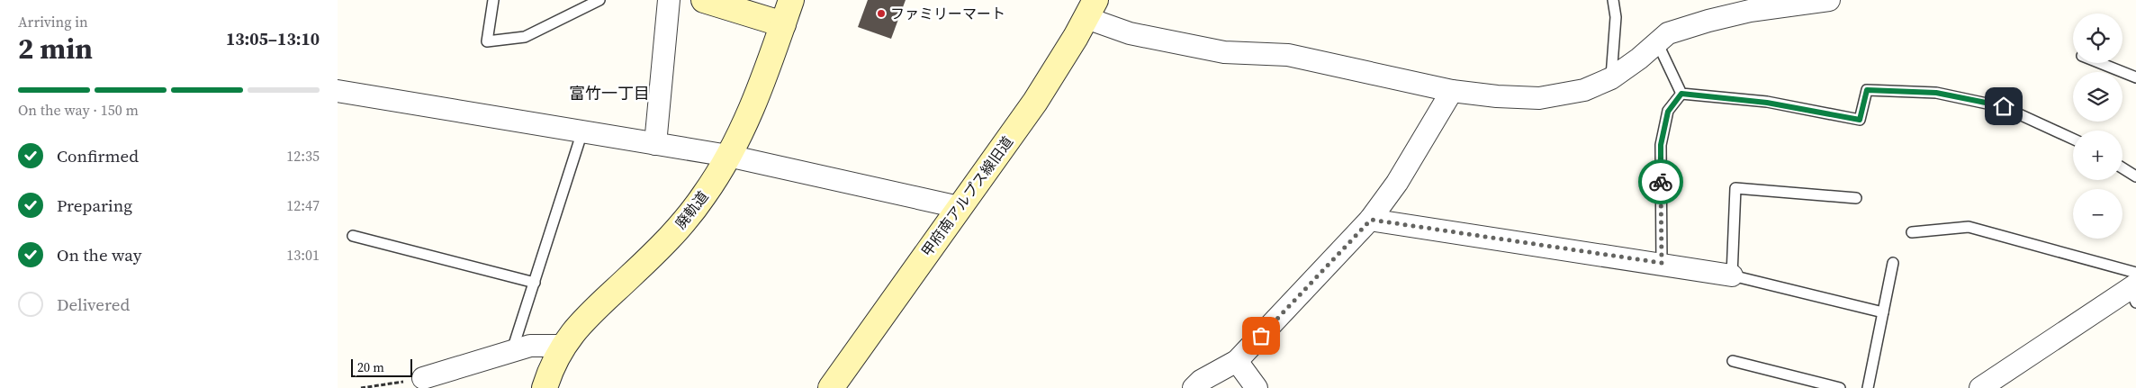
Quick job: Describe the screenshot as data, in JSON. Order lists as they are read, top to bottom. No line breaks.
{"streets":{"street":["甲府南アルプス線旧道","廃軌道"]},"districts":["富竹一丁目"],"places":["ファミリーマート"],"scale_bar":"20 m","page":{"heading":["2 min","Arriving in","13:05–13:10"],"map_buttons":["+","−"],"bar":"On the way · 150 m","list":[["Confirmed","12:35"],["Preparing","12:47"],["On the way","13:01"],"Delivered"],"scale":"20 m"}}
